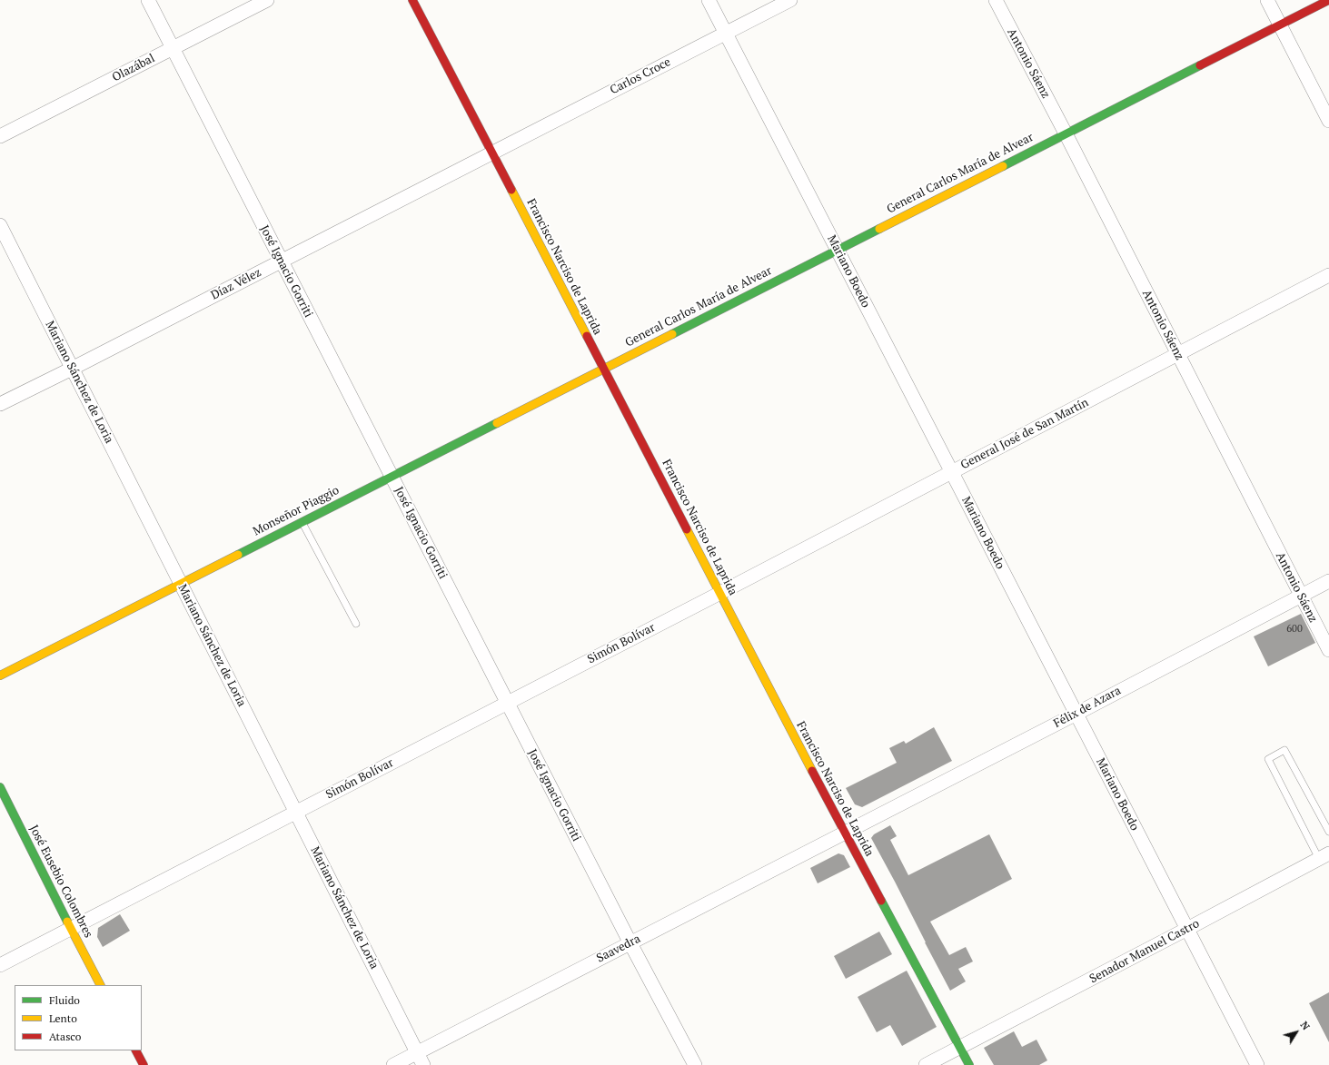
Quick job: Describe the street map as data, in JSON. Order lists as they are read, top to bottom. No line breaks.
{"streets":{"street":["Antonio Sáenz","Olazábal","Carlos Croce","General Carlos María de Alvear","Francisco Narciso de Laprida","José Ignacio Gorriti","Mariano Boedo","Díaz Vélez","Mariano Sánchez de Loria","General José de San Martín","Monseñor Piaggio","Simón Bolívar","Félix de Azara","José Eusebio Colombres","Saavedra","Senador Manuel Castro"]},"crossings":[["Antonio Sáenz","General Carlos María de Alvear"],["Antonio Sáenz","General José de San Martín"],["Antonio Sáenz","Félix de Azara"],["Olazábal","José Ignacio Gorriti"],["Carlos Croce","Francisco Narciso de Laprida"],["Carlos Croce","Mariano Boedo"],["Carlos Croce","Díaz Vélez"],["General Carlos María de Alvear","Francisco Narciso de Laprida"],["General Carlos María de Alvear","Mariano Boedo"],["General Carlos María de Alvear","Monseñor Piaggio"],["Francisco Narciso de Laprida","Díaz Vélez"],["Francisco Narciso de Laprida","General José de San Martín"],["Francisco Narciso de Laprida","Monseñor Piaggio"],["Francisco Narciso de Laprida","Simón Bolívar"],["Francisco Narciso de Laprida","Félix de Azara"],["Francisco Narciso de Laprida","Saavedra"],["Francisco Narciso de Laprida","Senador Manuel Castro"],["José Ignacio Gorriti","Díaz Vélez"],["José Ignacio Gorriti","Monseñor Piaggio"],["José Ignacio Gorriti","Simón Bolívar"],["José Ignacio Gorriti","Saavedra"],["Mariano Boedo","General José de San Martín"],["Mariano Boedo","Félix de Azara"],["Mariano Boedo","Senador Manuel Castro"],["Díaz Vélez","Mariano Sánchez de Loria"],["Mariano Sánchez de Loria","Monseñor Piaggio"],["Mariano Sánchez de Loria","Simón Bolívar"],["Mariano Sánchez de Loria","Saavedra"],["General José de San Martín","Simón Bolívar"],["Simón Bolívar","José Eusebio Colombres"],["Félix de Azara","Saavedra"]],"house_numbers":["600"],"legend":["Fluido","Lento","Atasco"],"north":"top right"}
